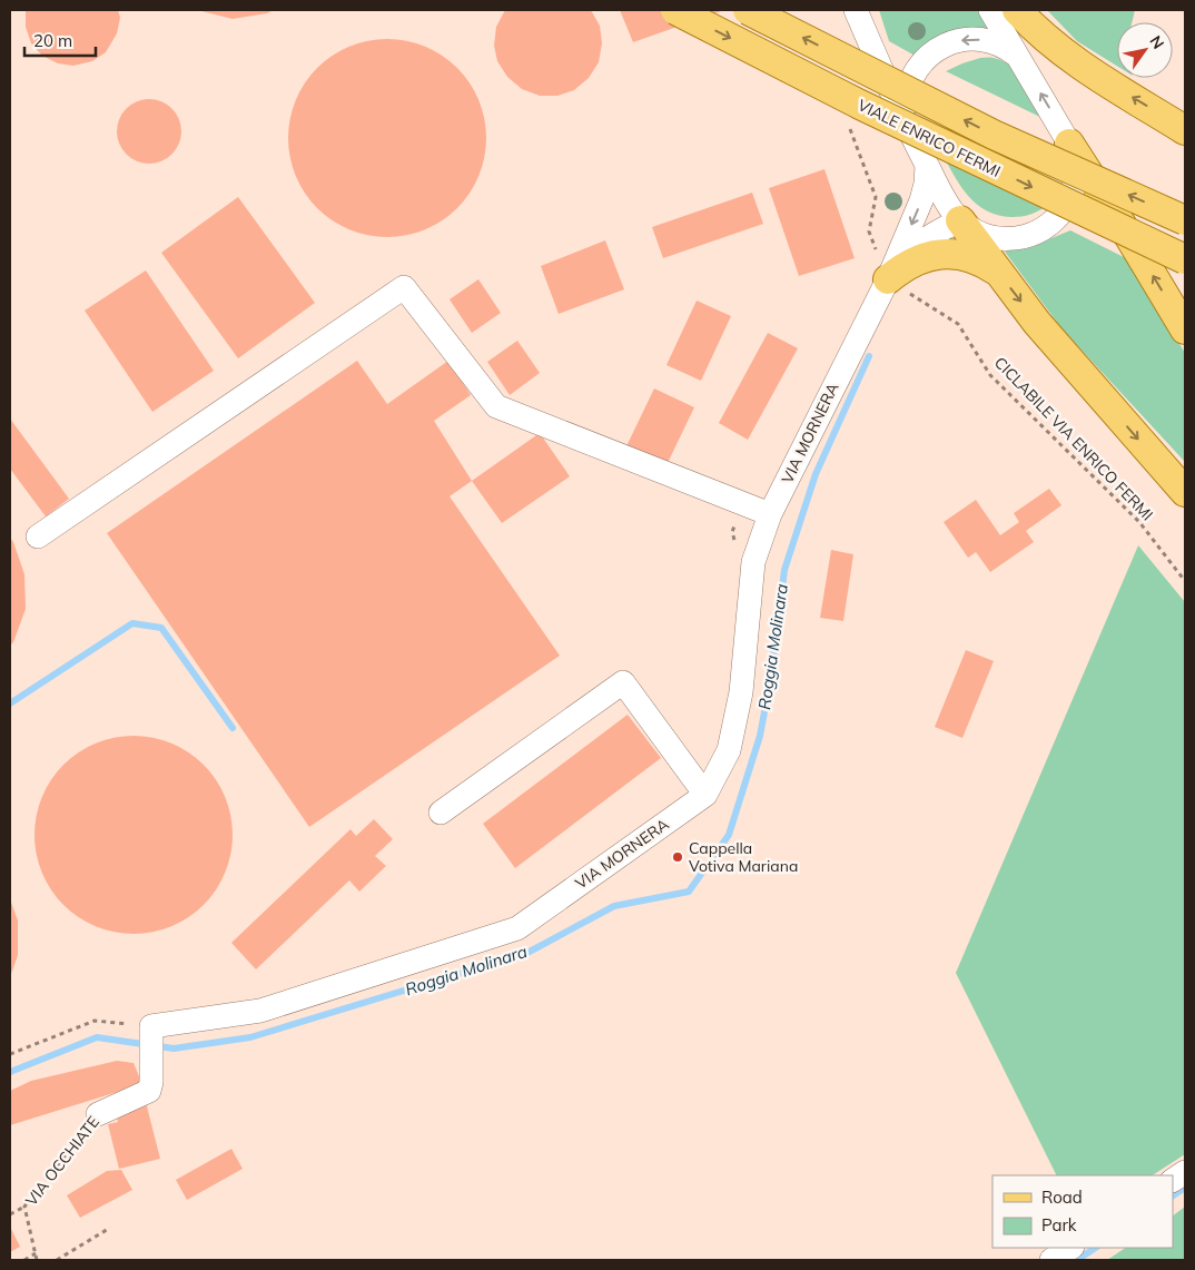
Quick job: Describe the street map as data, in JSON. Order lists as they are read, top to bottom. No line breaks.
{"streets":{"main road":["VIALE ENRICO FERMI"],"street":["VIA MORNERA","VIA OCCHIATE"],"path":["CICLABILE VIA ENRICO FERMI"]},"crossings":[["VIA MORNERA","CICLABILE VIA ENRICO FERMI"],["VIA MORNERA","VIA OCCHIATE"]],"water":["Roggia Molinara"],"places":["Cappella Votiva Mariana"],"legend":["Road","Park"],"scale_bar":"20 m","north":"top right"}
